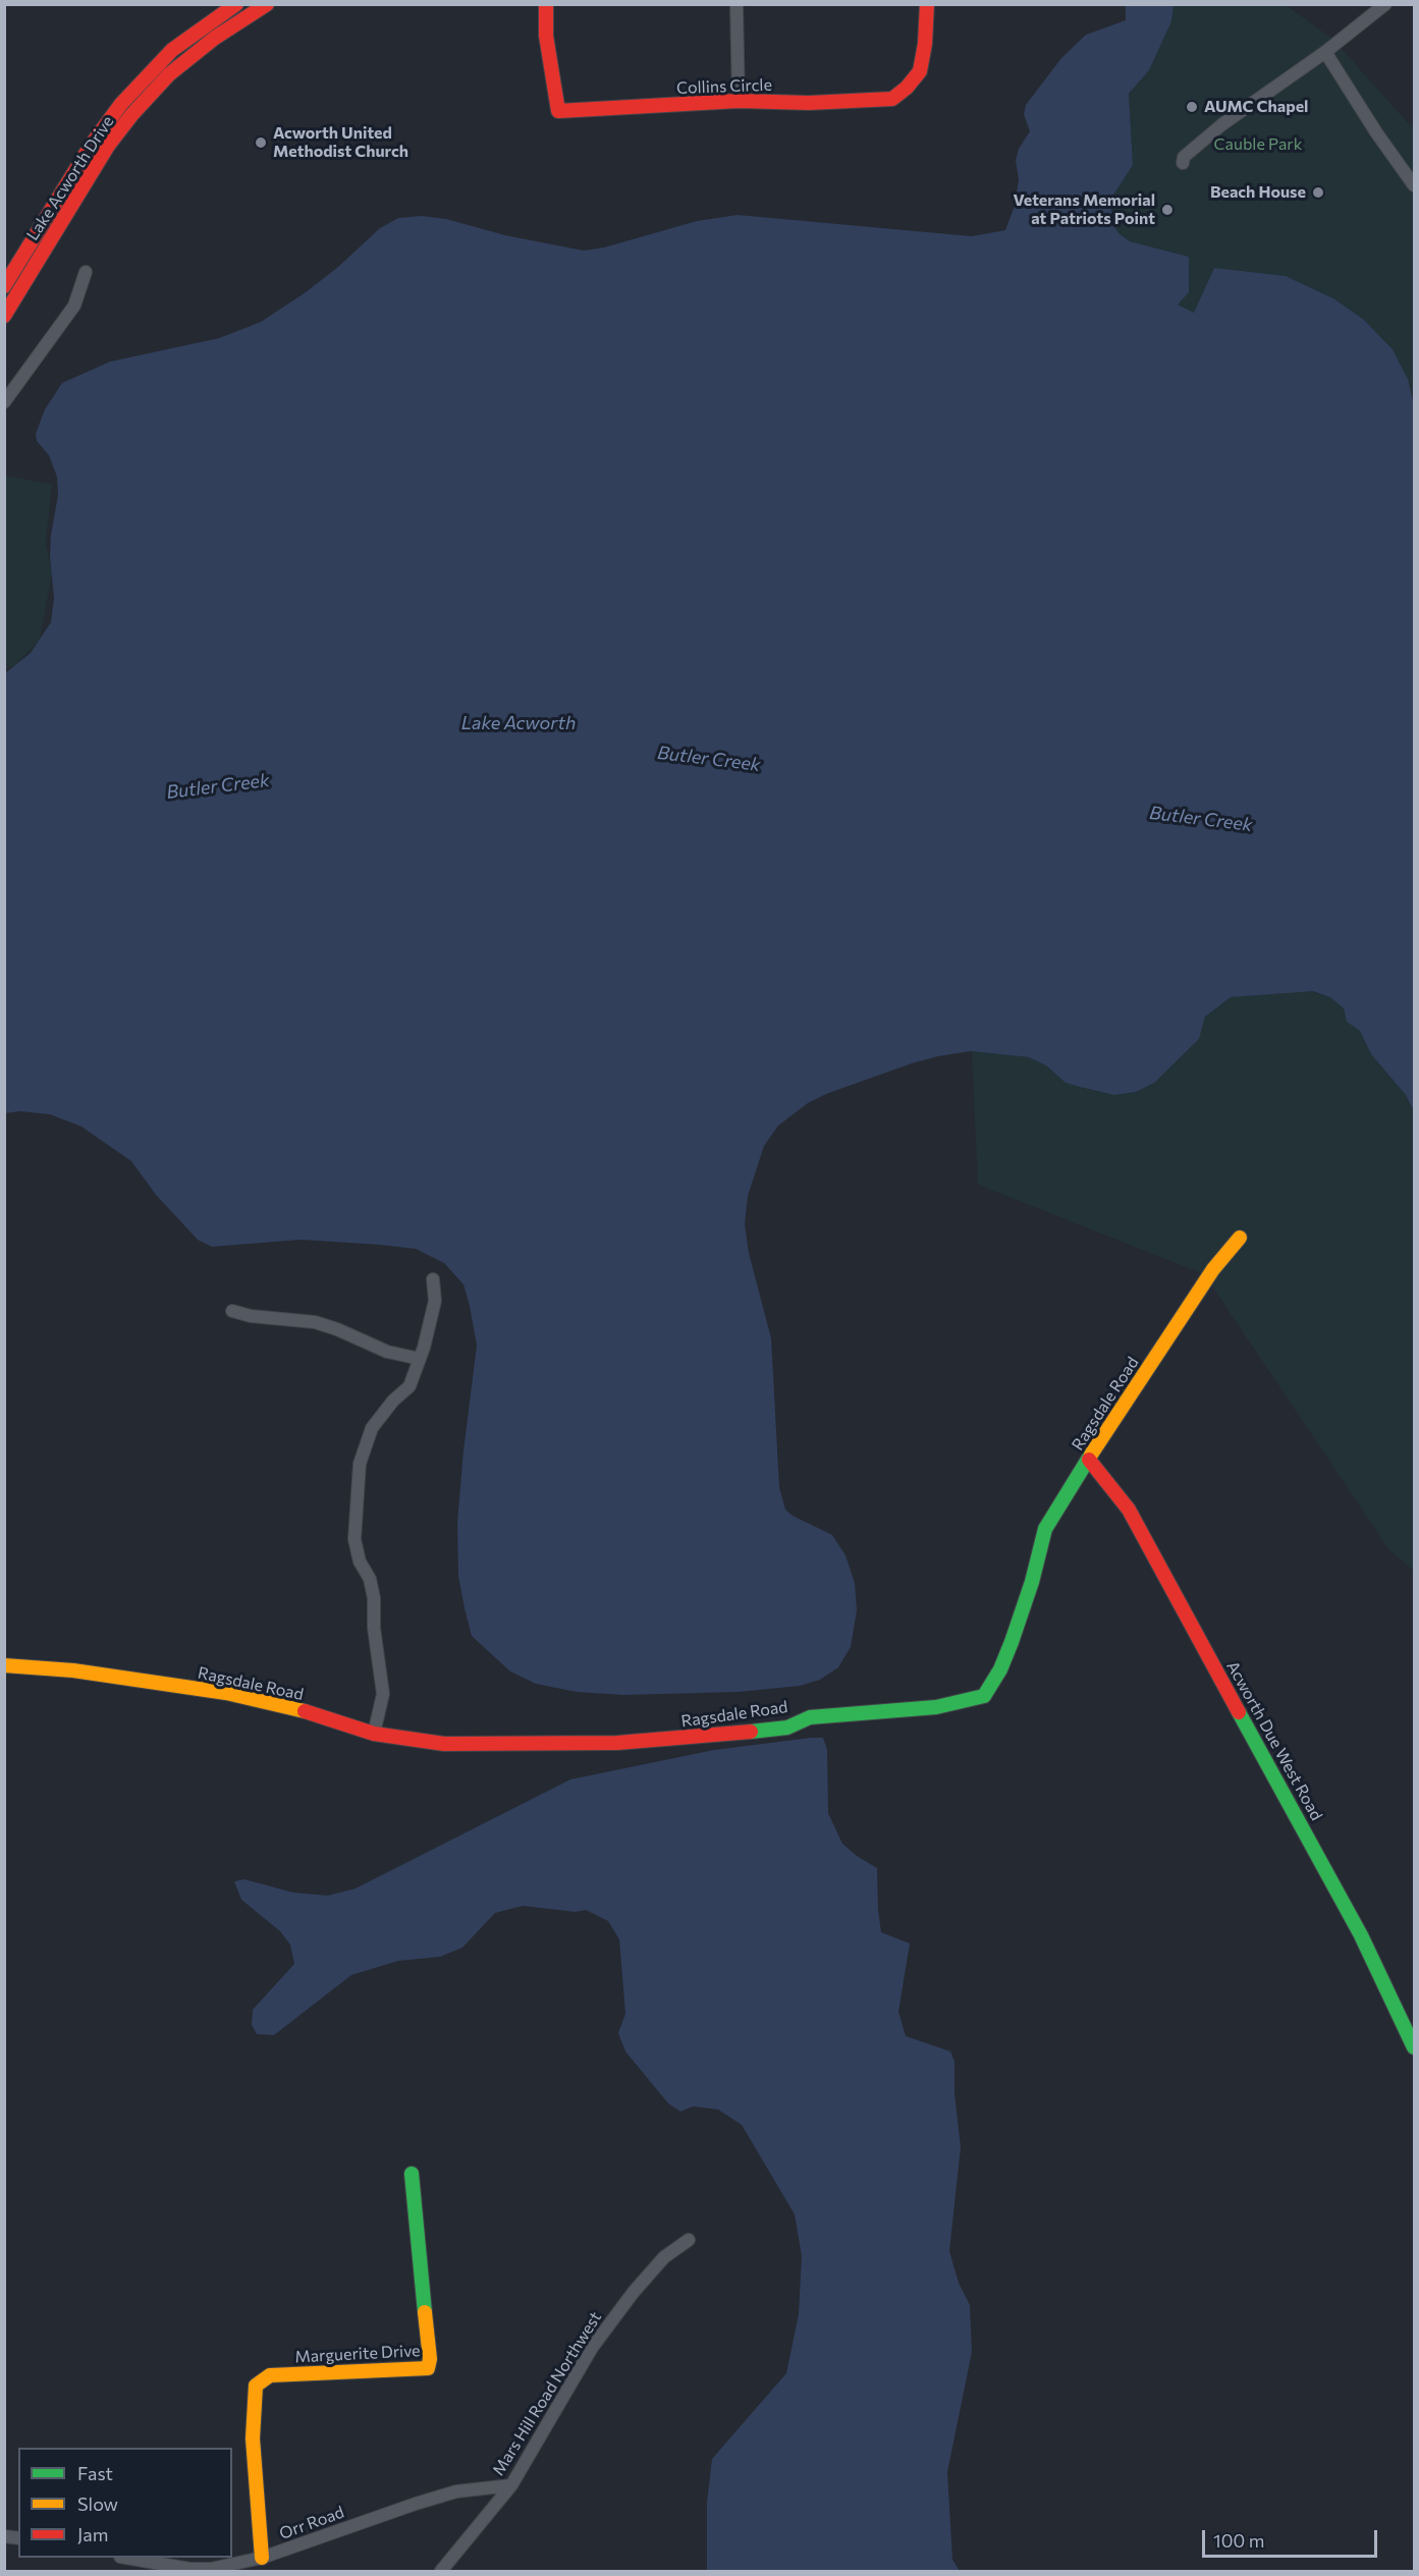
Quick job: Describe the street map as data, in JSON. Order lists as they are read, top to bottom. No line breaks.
{"streets":{"street":["Collins Circle","Lake Acworth Drive","Ragsdale Road","Acworth Due West Road","Marguerite Drive","Mars Hill Road Northwest","Orr Road"]},"crossings":[["Ragsdale Road","Acworth Due West Road"],["Marguerite Drive","Orr Road"],["Mars Hill Road Northwest","Orr Road"]],"water":["Lake Acworth","Butler Creek"],"parks":["Cauble Park"],"places":["AUMC Chapel","Acworth United Methodist Church","Beach House","Veterans Memorial at Patriots Point"],"legend":["Fast","Slow","Jam"],"scale_bar":"100 m"}
